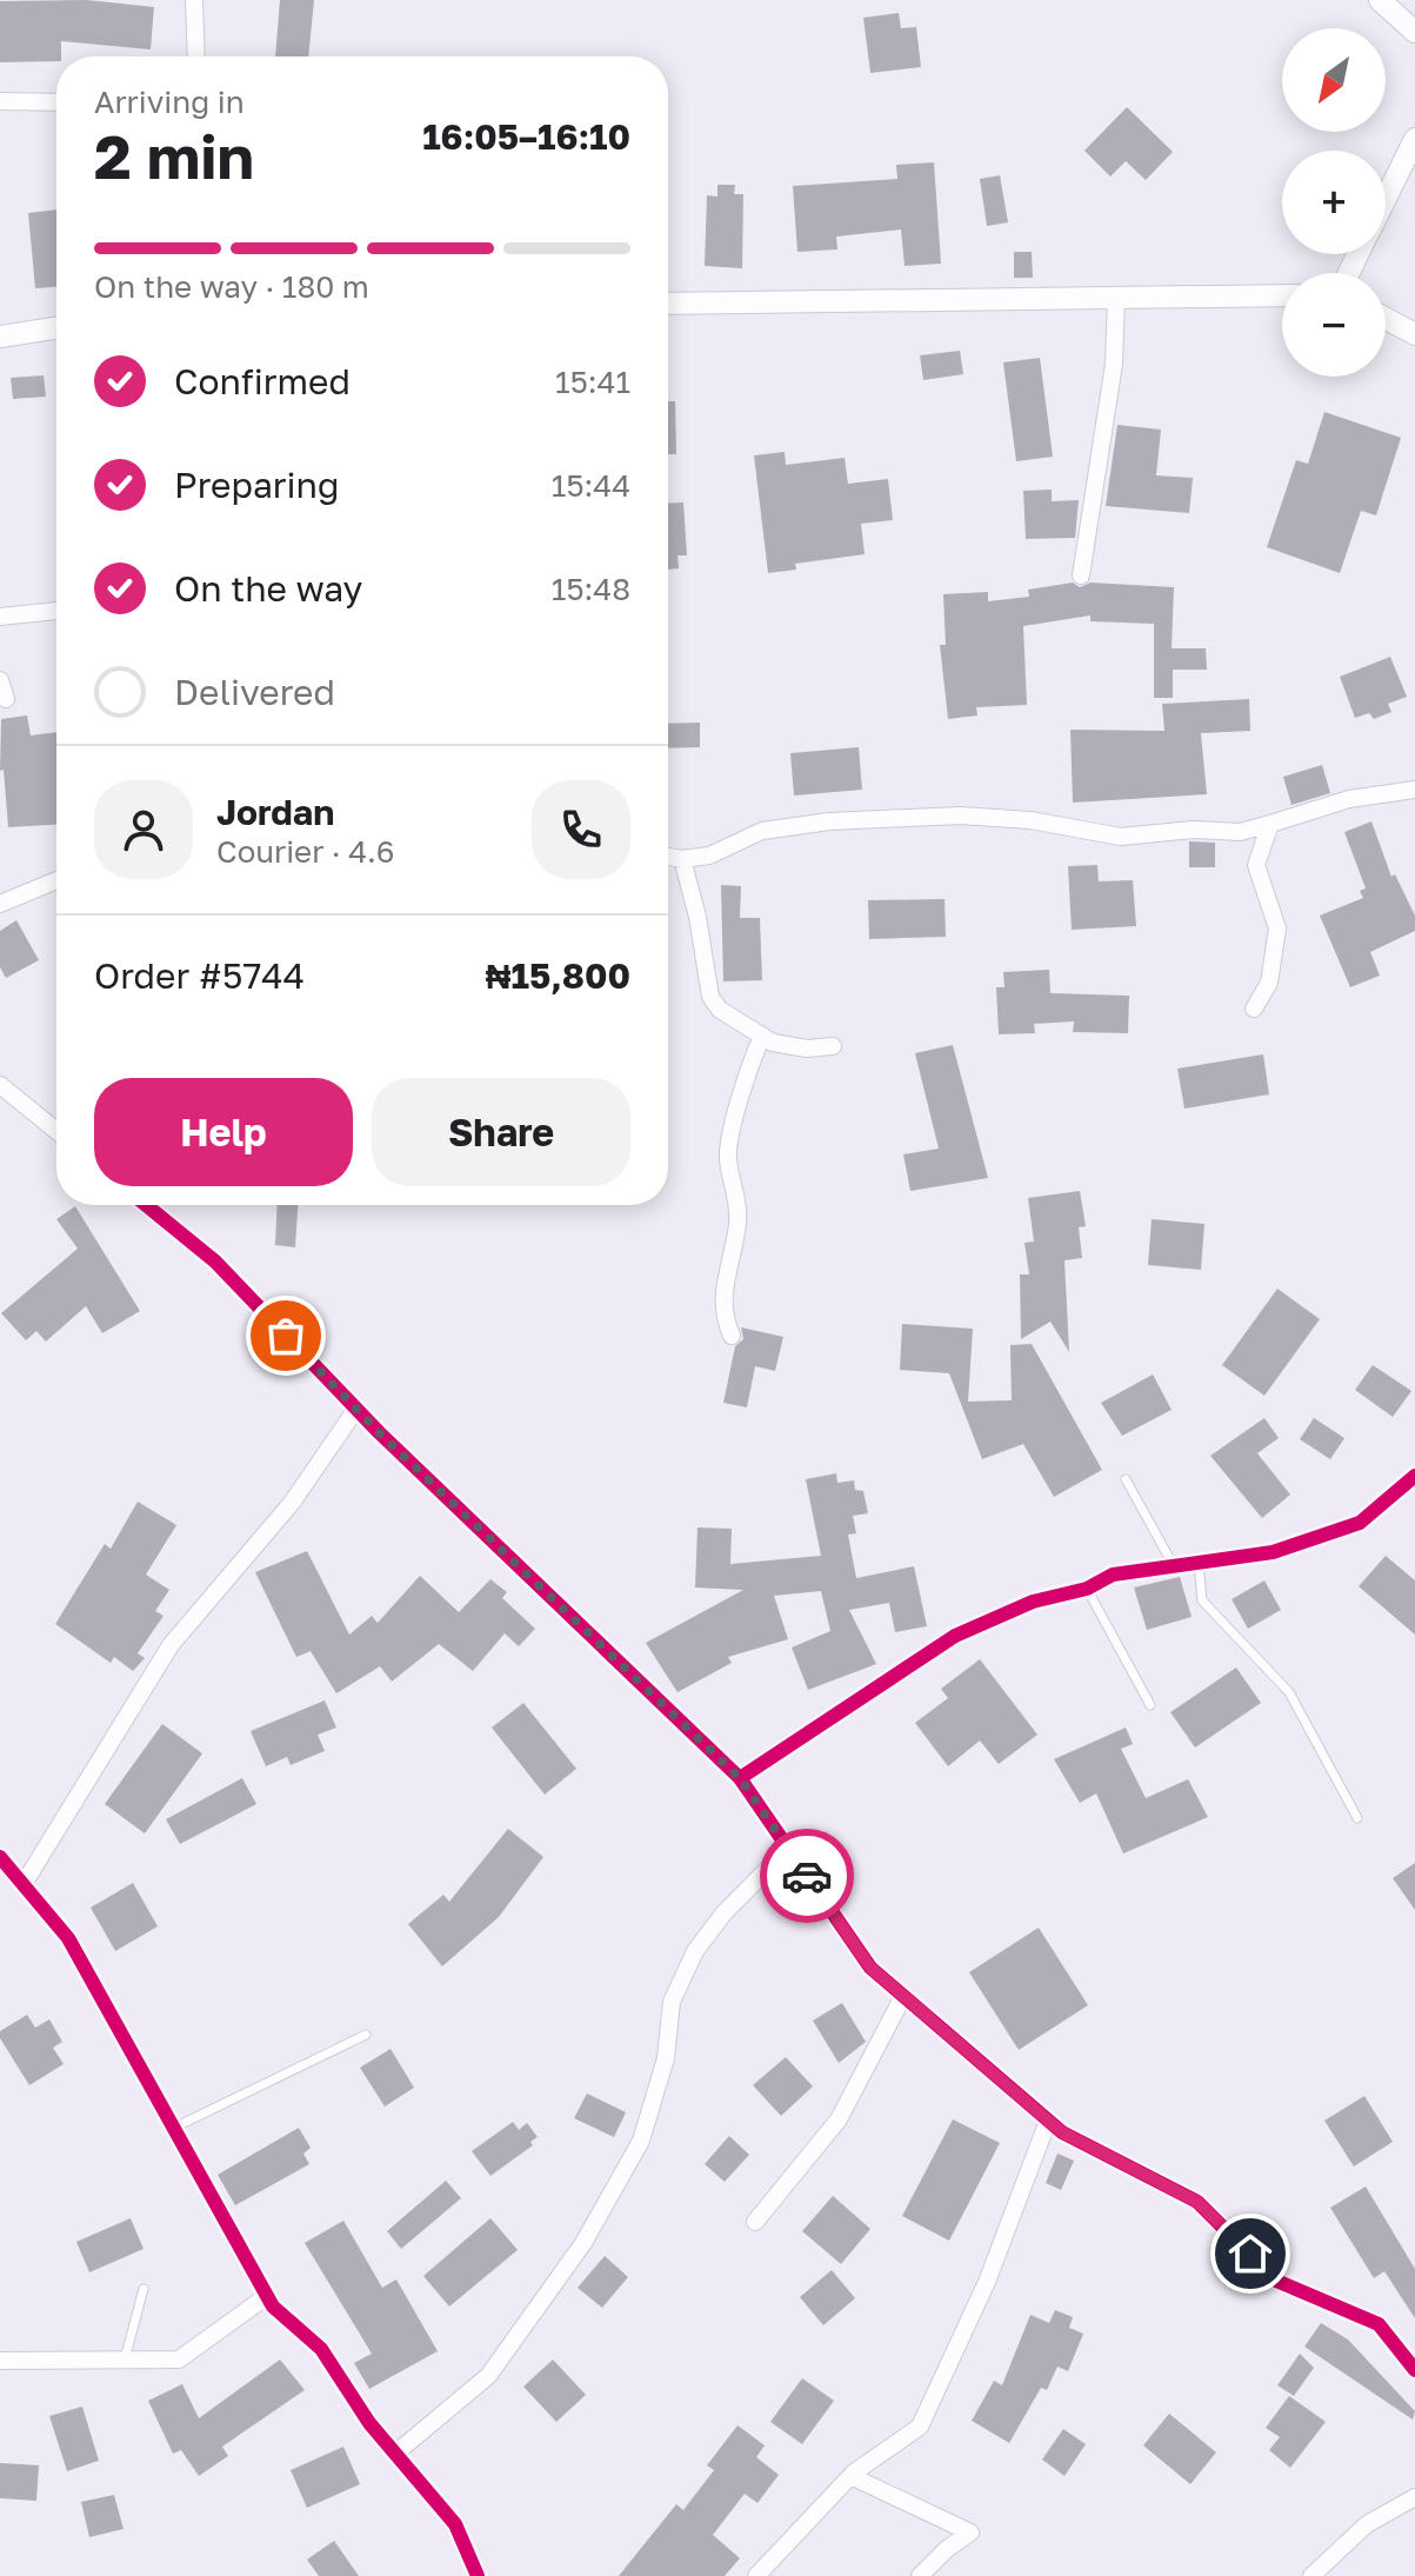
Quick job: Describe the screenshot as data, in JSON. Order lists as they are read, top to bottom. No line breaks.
{"north":"bottom left","page":{"map_buttons":["+","−"],"heading":["2 min","Arriving in","16:05–16:10"],"panel":["Jordan","Courier · 4.6","Order #5744","₦15,800"],"bar":"On the way · 180 m","list":[["Confirmed","15:41"],["Preparing","15:44"],["On the way","15:48"],"Delivered"],"buttons":["Help","Share"]}}
